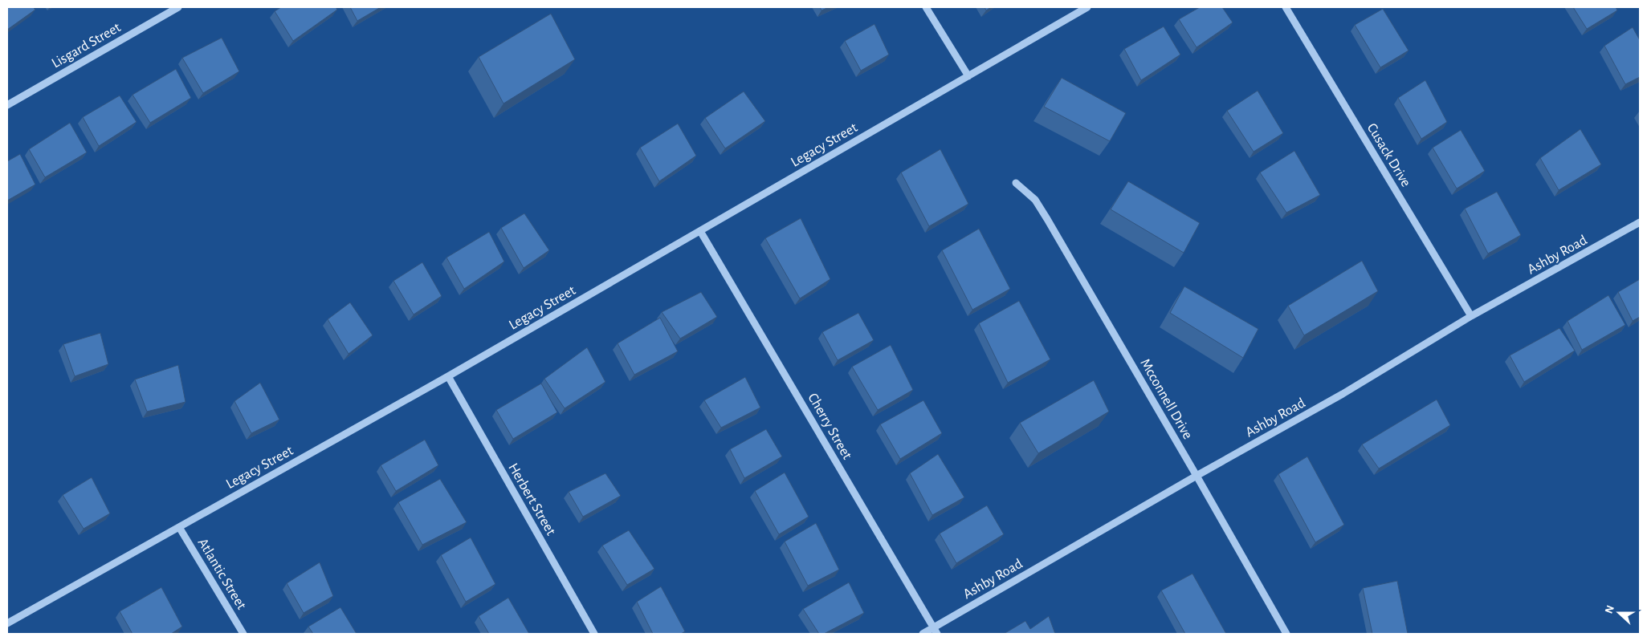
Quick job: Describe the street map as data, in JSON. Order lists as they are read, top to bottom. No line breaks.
{"streets":{"street":["Lisgard Street","Legacy Street","Cusack Drive","Ashby Road","Mcconnell Drive","Cherry Street","Herbert Street","Atlantic Street"]},"crossings":[["Legacy Street","Cherry Street"],["Legacy Street","Herbert Street"],["Legacy Street","Atlantic Street"],["Cusack Drive","Ashby Road"],["Ashby Road","Mcconnell Drive"],["Ashby Road","Cherry Street"]],"north":"left"}
